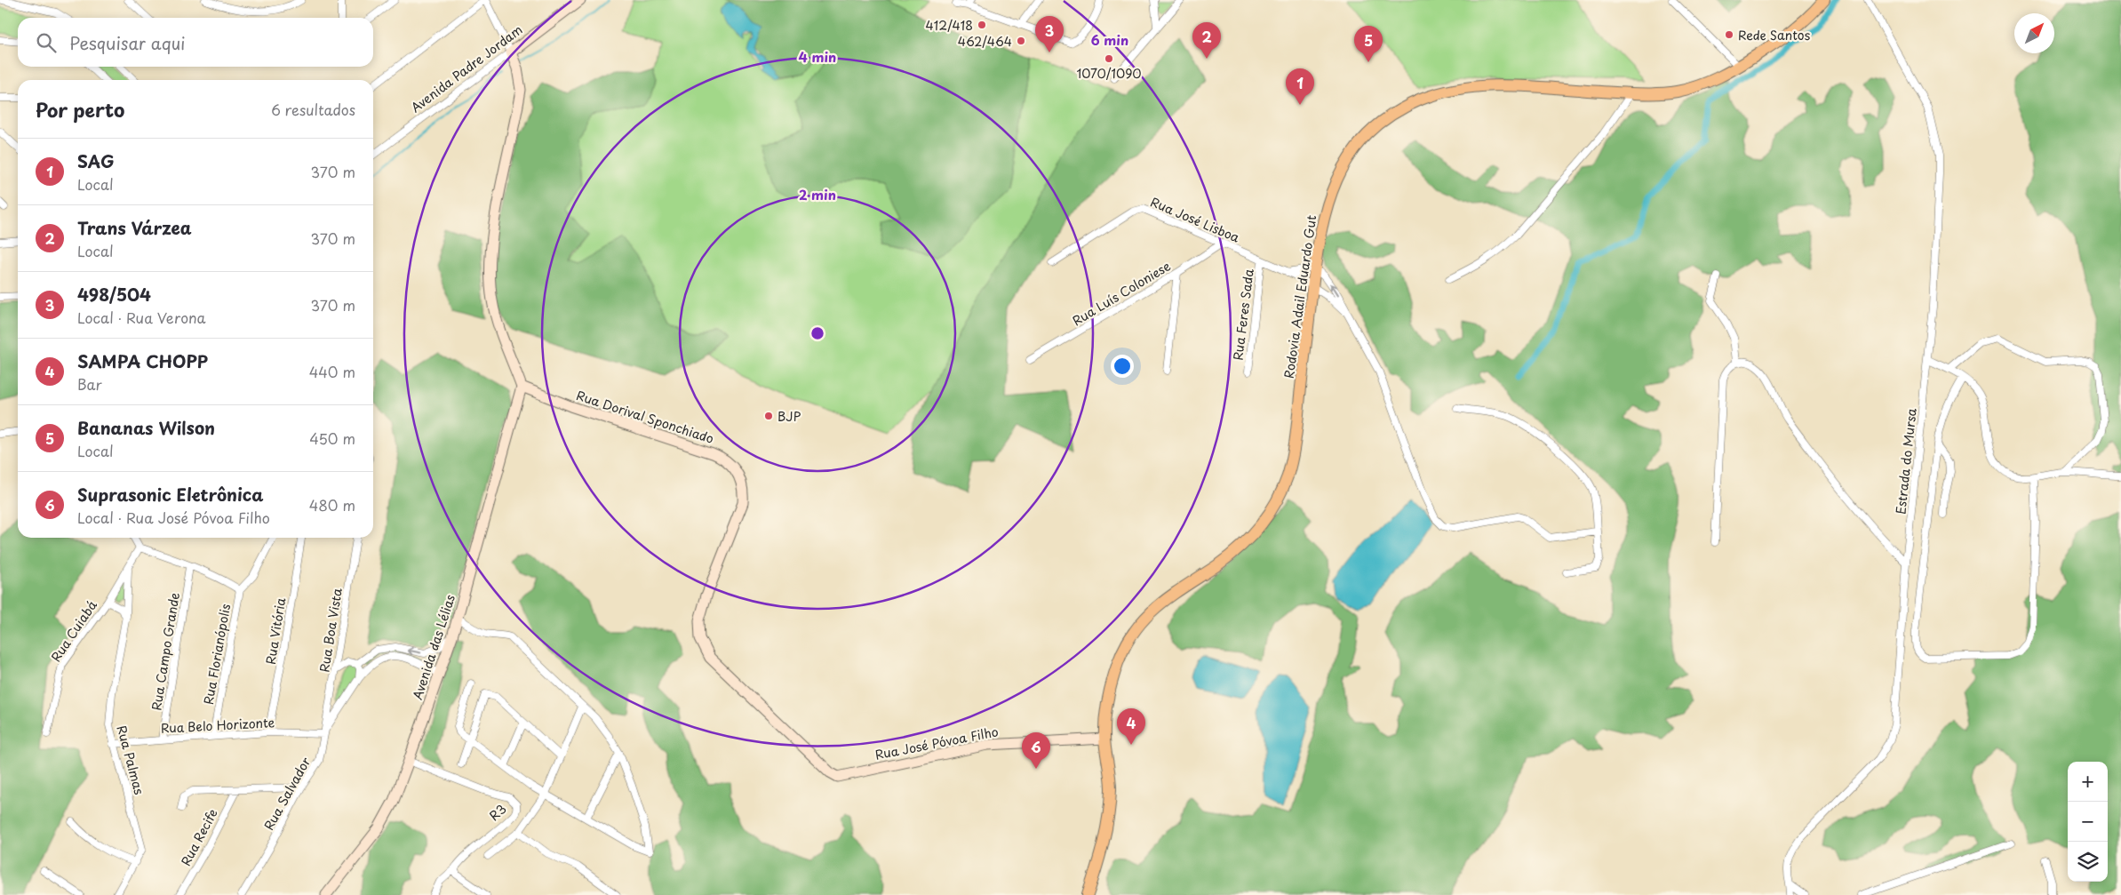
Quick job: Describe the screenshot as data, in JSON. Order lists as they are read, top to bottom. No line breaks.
{"streets":{"main road":["Rodovia Adail Eduardo Gut"],"street":["Avenida Padre Jordam","Rua José Lisboa","Rua Luís Coloniese","Rua Feres Sada","Rua Dorival Sponchiado","Estrada do Mursa","Rua Boa Vista","Rua Cuiabá","Rua Vitória","Avenida das Lélias","Rua Campo Grande","Rua Florianópolis","Rua Belo Horizonte","Rua José Póvoa Filho","Rua Palmas","Rua Salvador","R3","Rua Recife"]},"crossings":[["Rua José Lisboa","Rua Luís Coloniese"],["Rua José Lisboa","Rodovia Adail Eduardo Gut"],["Rua José Lisboa","Rua Feres Sada"],["Rodovia Adail Eduardo Gut","Rua José Póvoa Filho"],["Rua Dorival Sponchiado","Avenida das Lélias"],["Rua Dorival Sponchiado","Rua José Póvoa Filho"],["Rua Boa Vista","Rua Belo Horizonte"],["Rua Boa Vista","Rua Salvador"],["Rua Cuiabá","Rua Palmas"],["Rua Vitória","Rua Belo Horizonte"],["Avenida das Lélias","Rua Salvador"],["Avenida das Lélias","R3"],["Rua Campo Grande","Rua Belo Horizonte"],["Rua Florianópolis","Rua Belo Horizonte"],["Rua Belo Horizonte","Rua Palmas"],["Rua Belo Horizonte","Rua Salvador"]],"places":["412/418","Rede Santos","462/464","1070/1090","BJP"],"north":"top right","page":{"pins":["3","2","5","1","4","6"],"search":"Pesquisar aqui","heading":["Por perto","6 resultados"],"list":[{"mark":"1","name":"SAG","note":"Local","value":"370 m"},{"mark":"2","name":"Trans Várzea","note":"Local","value":"370 m"},{"mark":"3","name":"498/504","note":"Local · Rua Verona","value":"370 m"},{"mark":"4","name":"SAMPA CHOPP","note":"Bar","value":"440 m"},{"mark":"5","name":"Bananas Wilson","note":"Local","value":"450 m"},{"mark":"6","name":"Suprasonic Eletrônica","note":"Local · Rua José Póvoa Filho","value":"480 m"}],"map_buttons":["+","−"]},"rings":["6 min","4 min","2 min"]}
